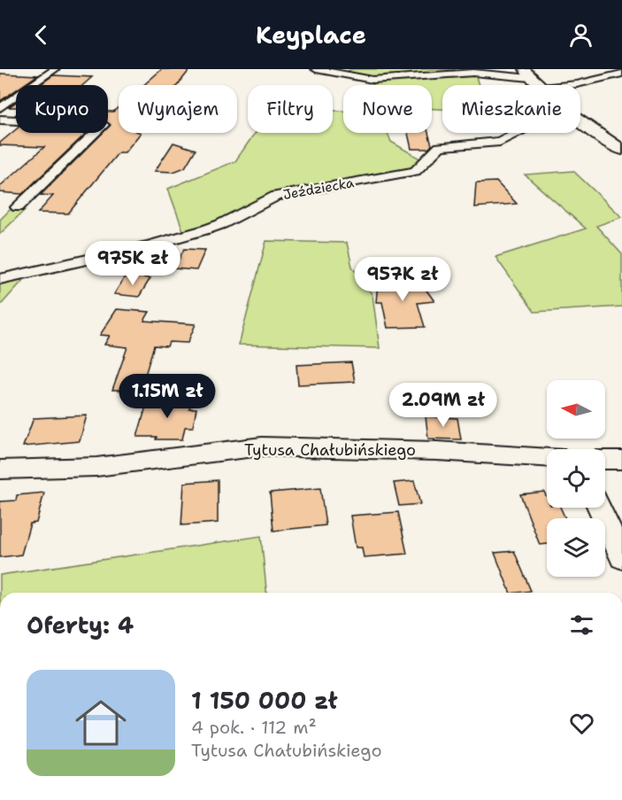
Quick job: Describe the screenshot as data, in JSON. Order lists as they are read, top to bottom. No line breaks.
{"streets":{"street":["Jeździecka","Tytusa Chałubińskiego"]},"north":"left","page":{"header":"Keyplace","chip":["Kupno","Wynajem","Filtry","Nowe","Mieszkanie"],"price":["975K zł","957K zł","1.15M zł","2.09M zł"],"heading":"Oferty: 4","list":[{"name":"1 150 000 zł","note":"4 pok. · 112 m² · Tytusa Chałubińskiego"}]}}
